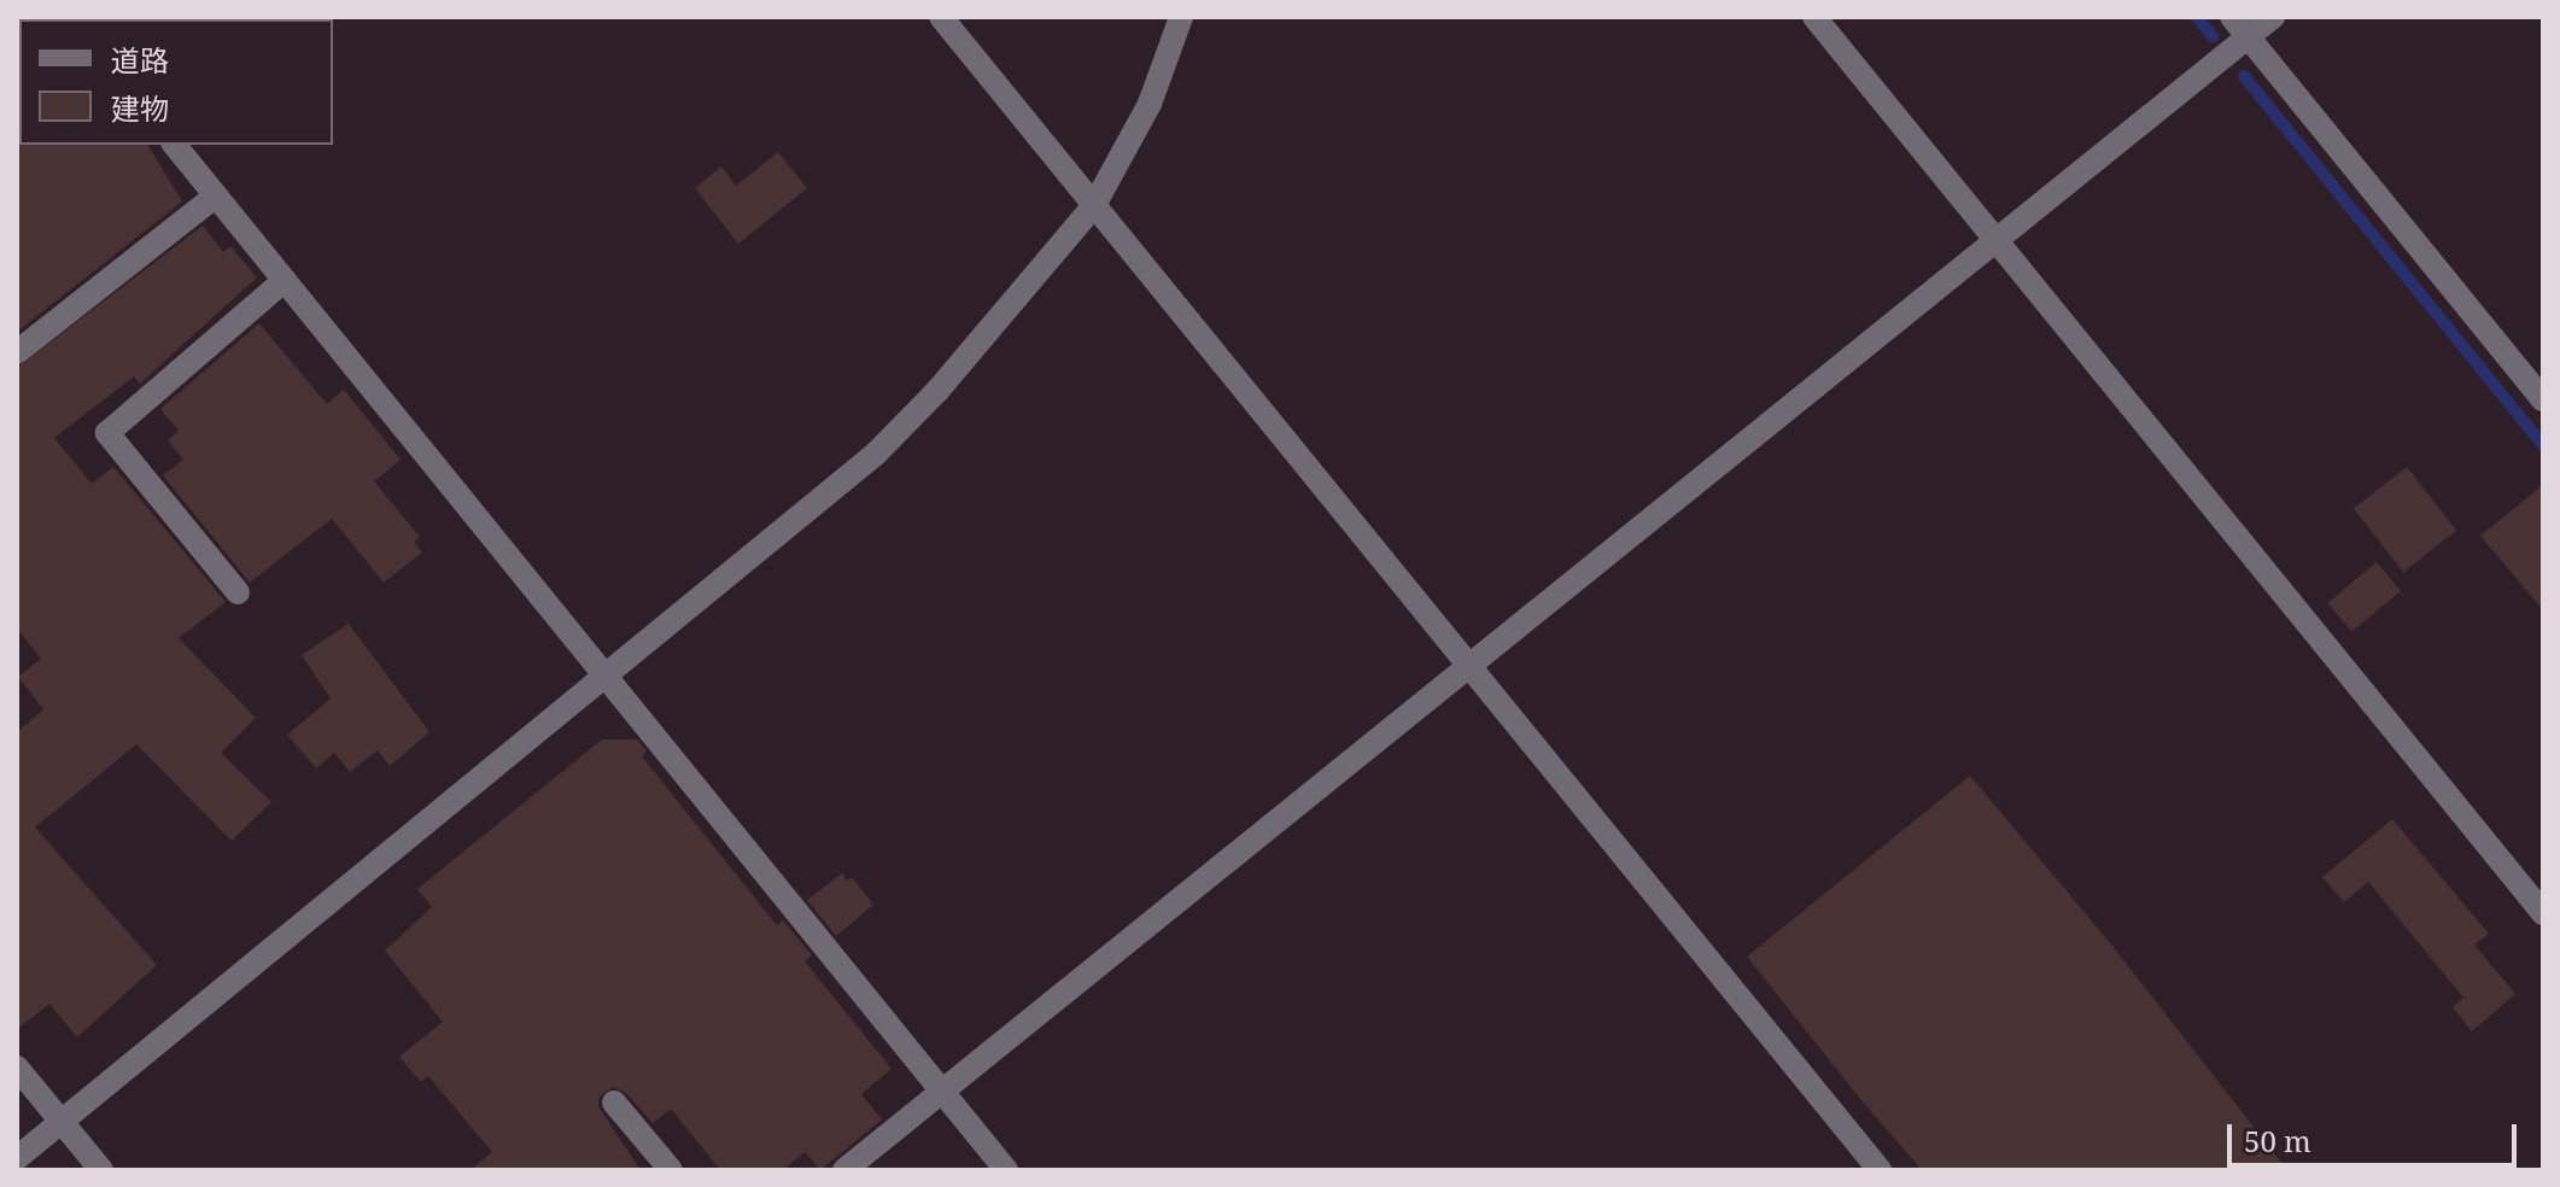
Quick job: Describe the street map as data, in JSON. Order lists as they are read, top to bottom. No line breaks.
{"legend":["道路","建物"],"scale_bar":"50 m"}
